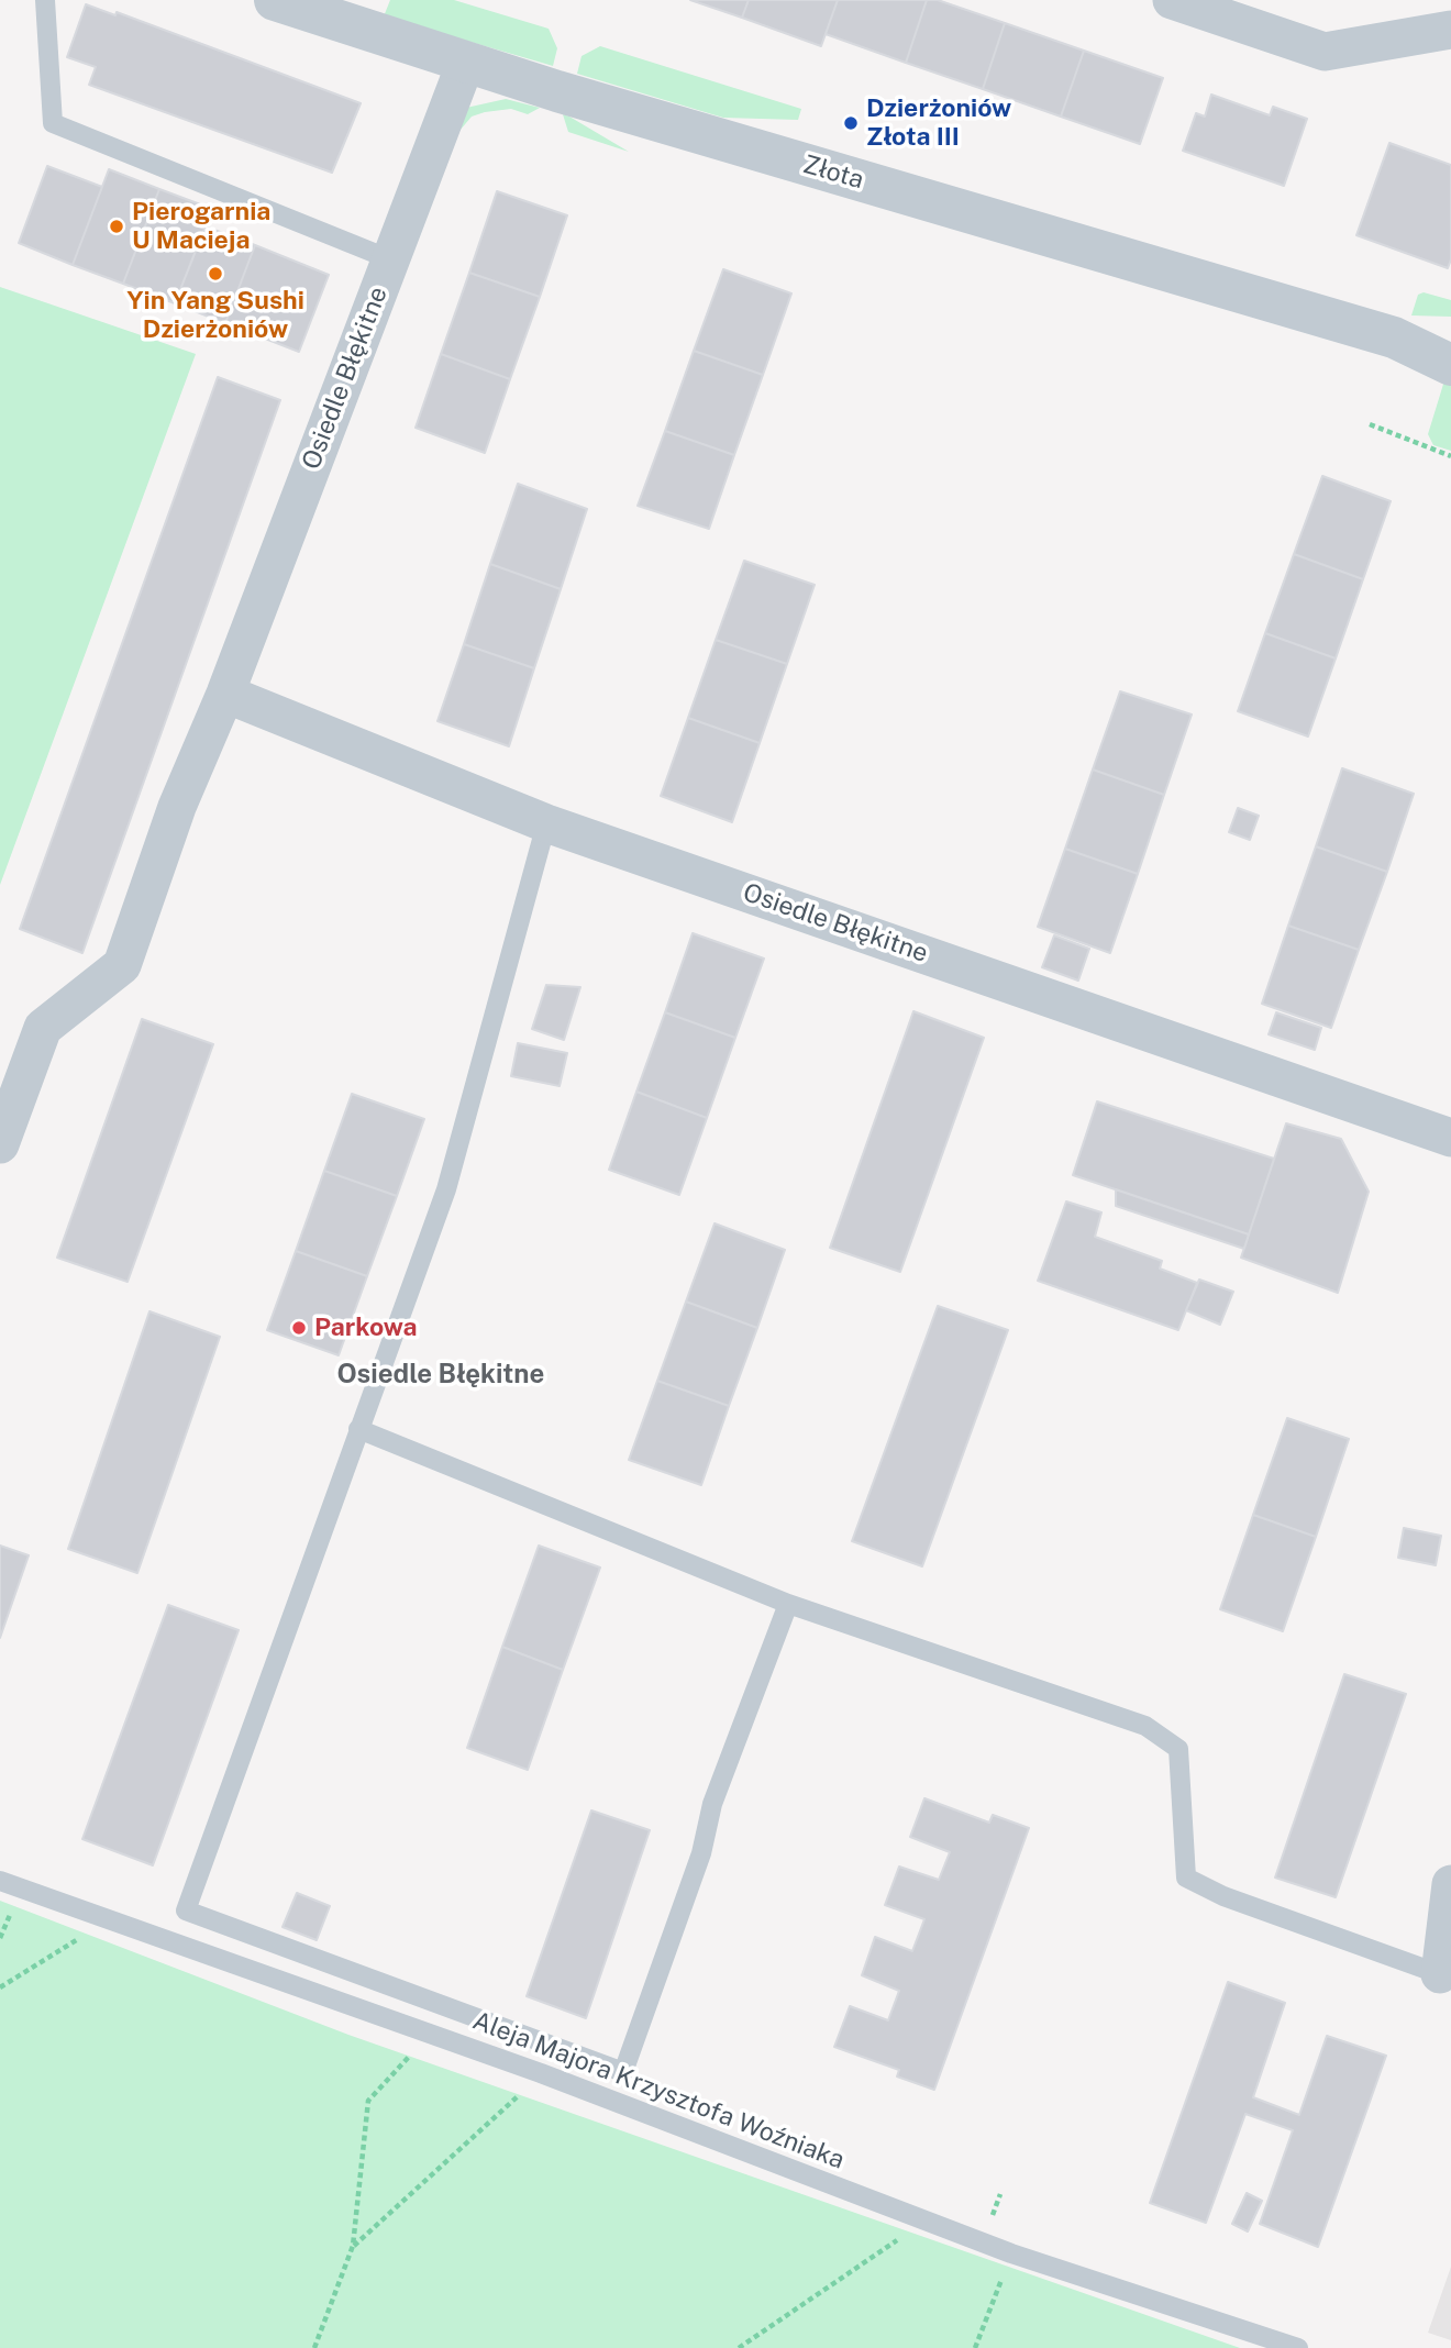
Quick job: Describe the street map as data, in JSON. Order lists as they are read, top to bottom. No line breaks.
{"streets":{"street":["Złota","Osiedle Błękitne"],"lane":["Aleja Majora Krzysztofa Woźniaka"]},"crossings":[["Złota","Osiedle Błękitne"]],"districts":["Osiedle Błękitne"],"places":["Dzierżoniów Złota III","Pierogarnia U Macieja","Yin Yang Sushi Dzierżoniów","Parkowa"]}
